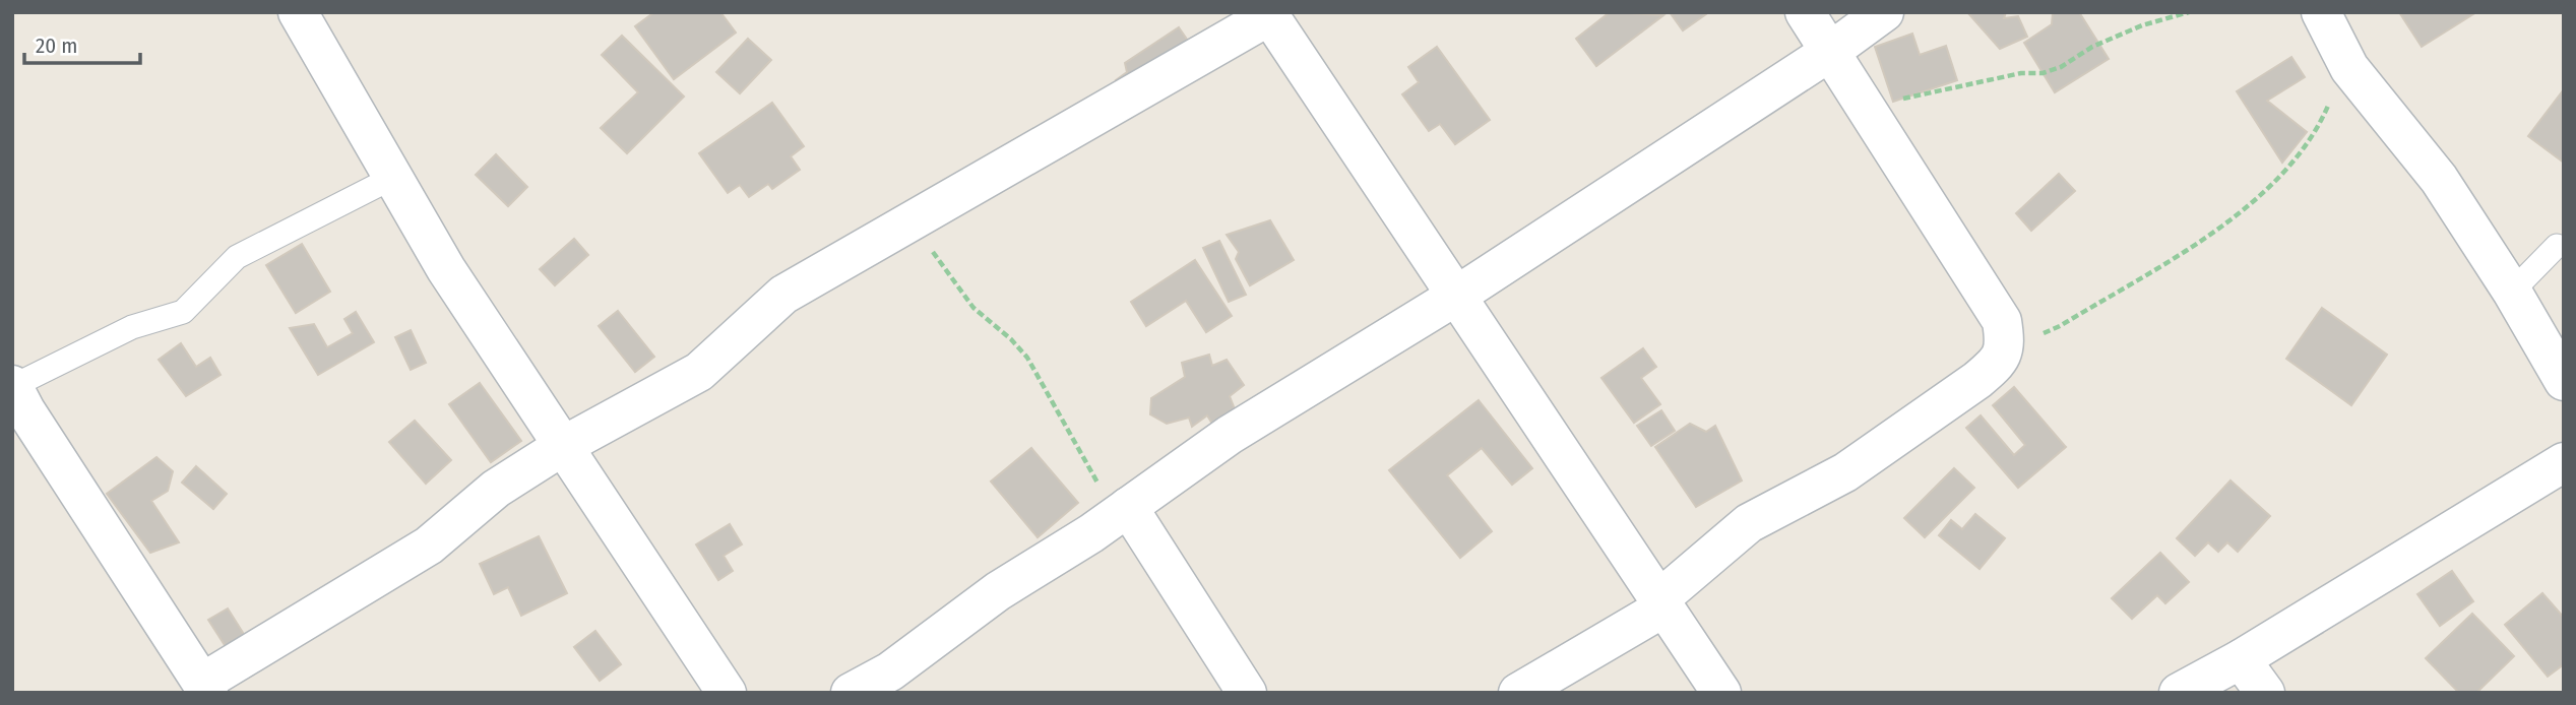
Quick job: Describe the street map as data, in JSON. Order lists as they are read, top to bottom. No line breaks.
{"scale_bar":"20 m"}
